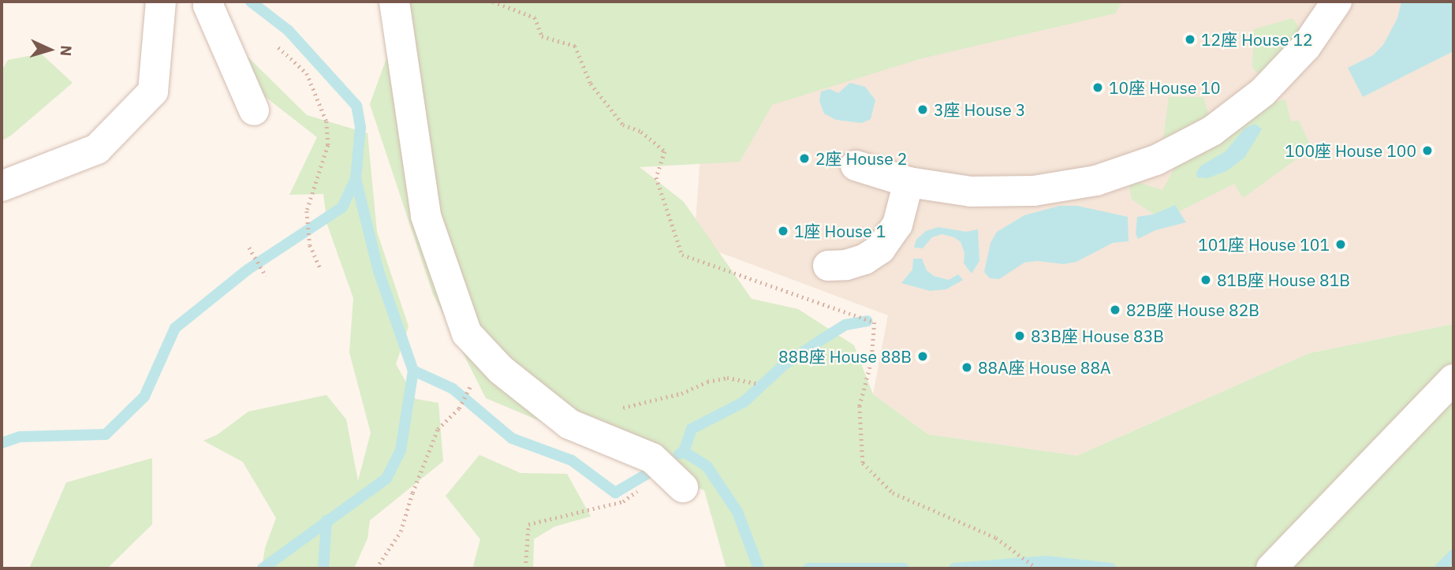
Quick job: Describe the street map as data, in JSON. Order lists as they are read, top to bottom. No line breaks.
{"places":["12座 House 12","10座 House 10","3座 House 3","100座 House 100","2座 House 2","1座 House 1","101座 House 101","81B座 House 81B","82B座 House 82B","83B座 House 83B","88B座 House 88B","88A座 House 88A"],"north":"right"}
